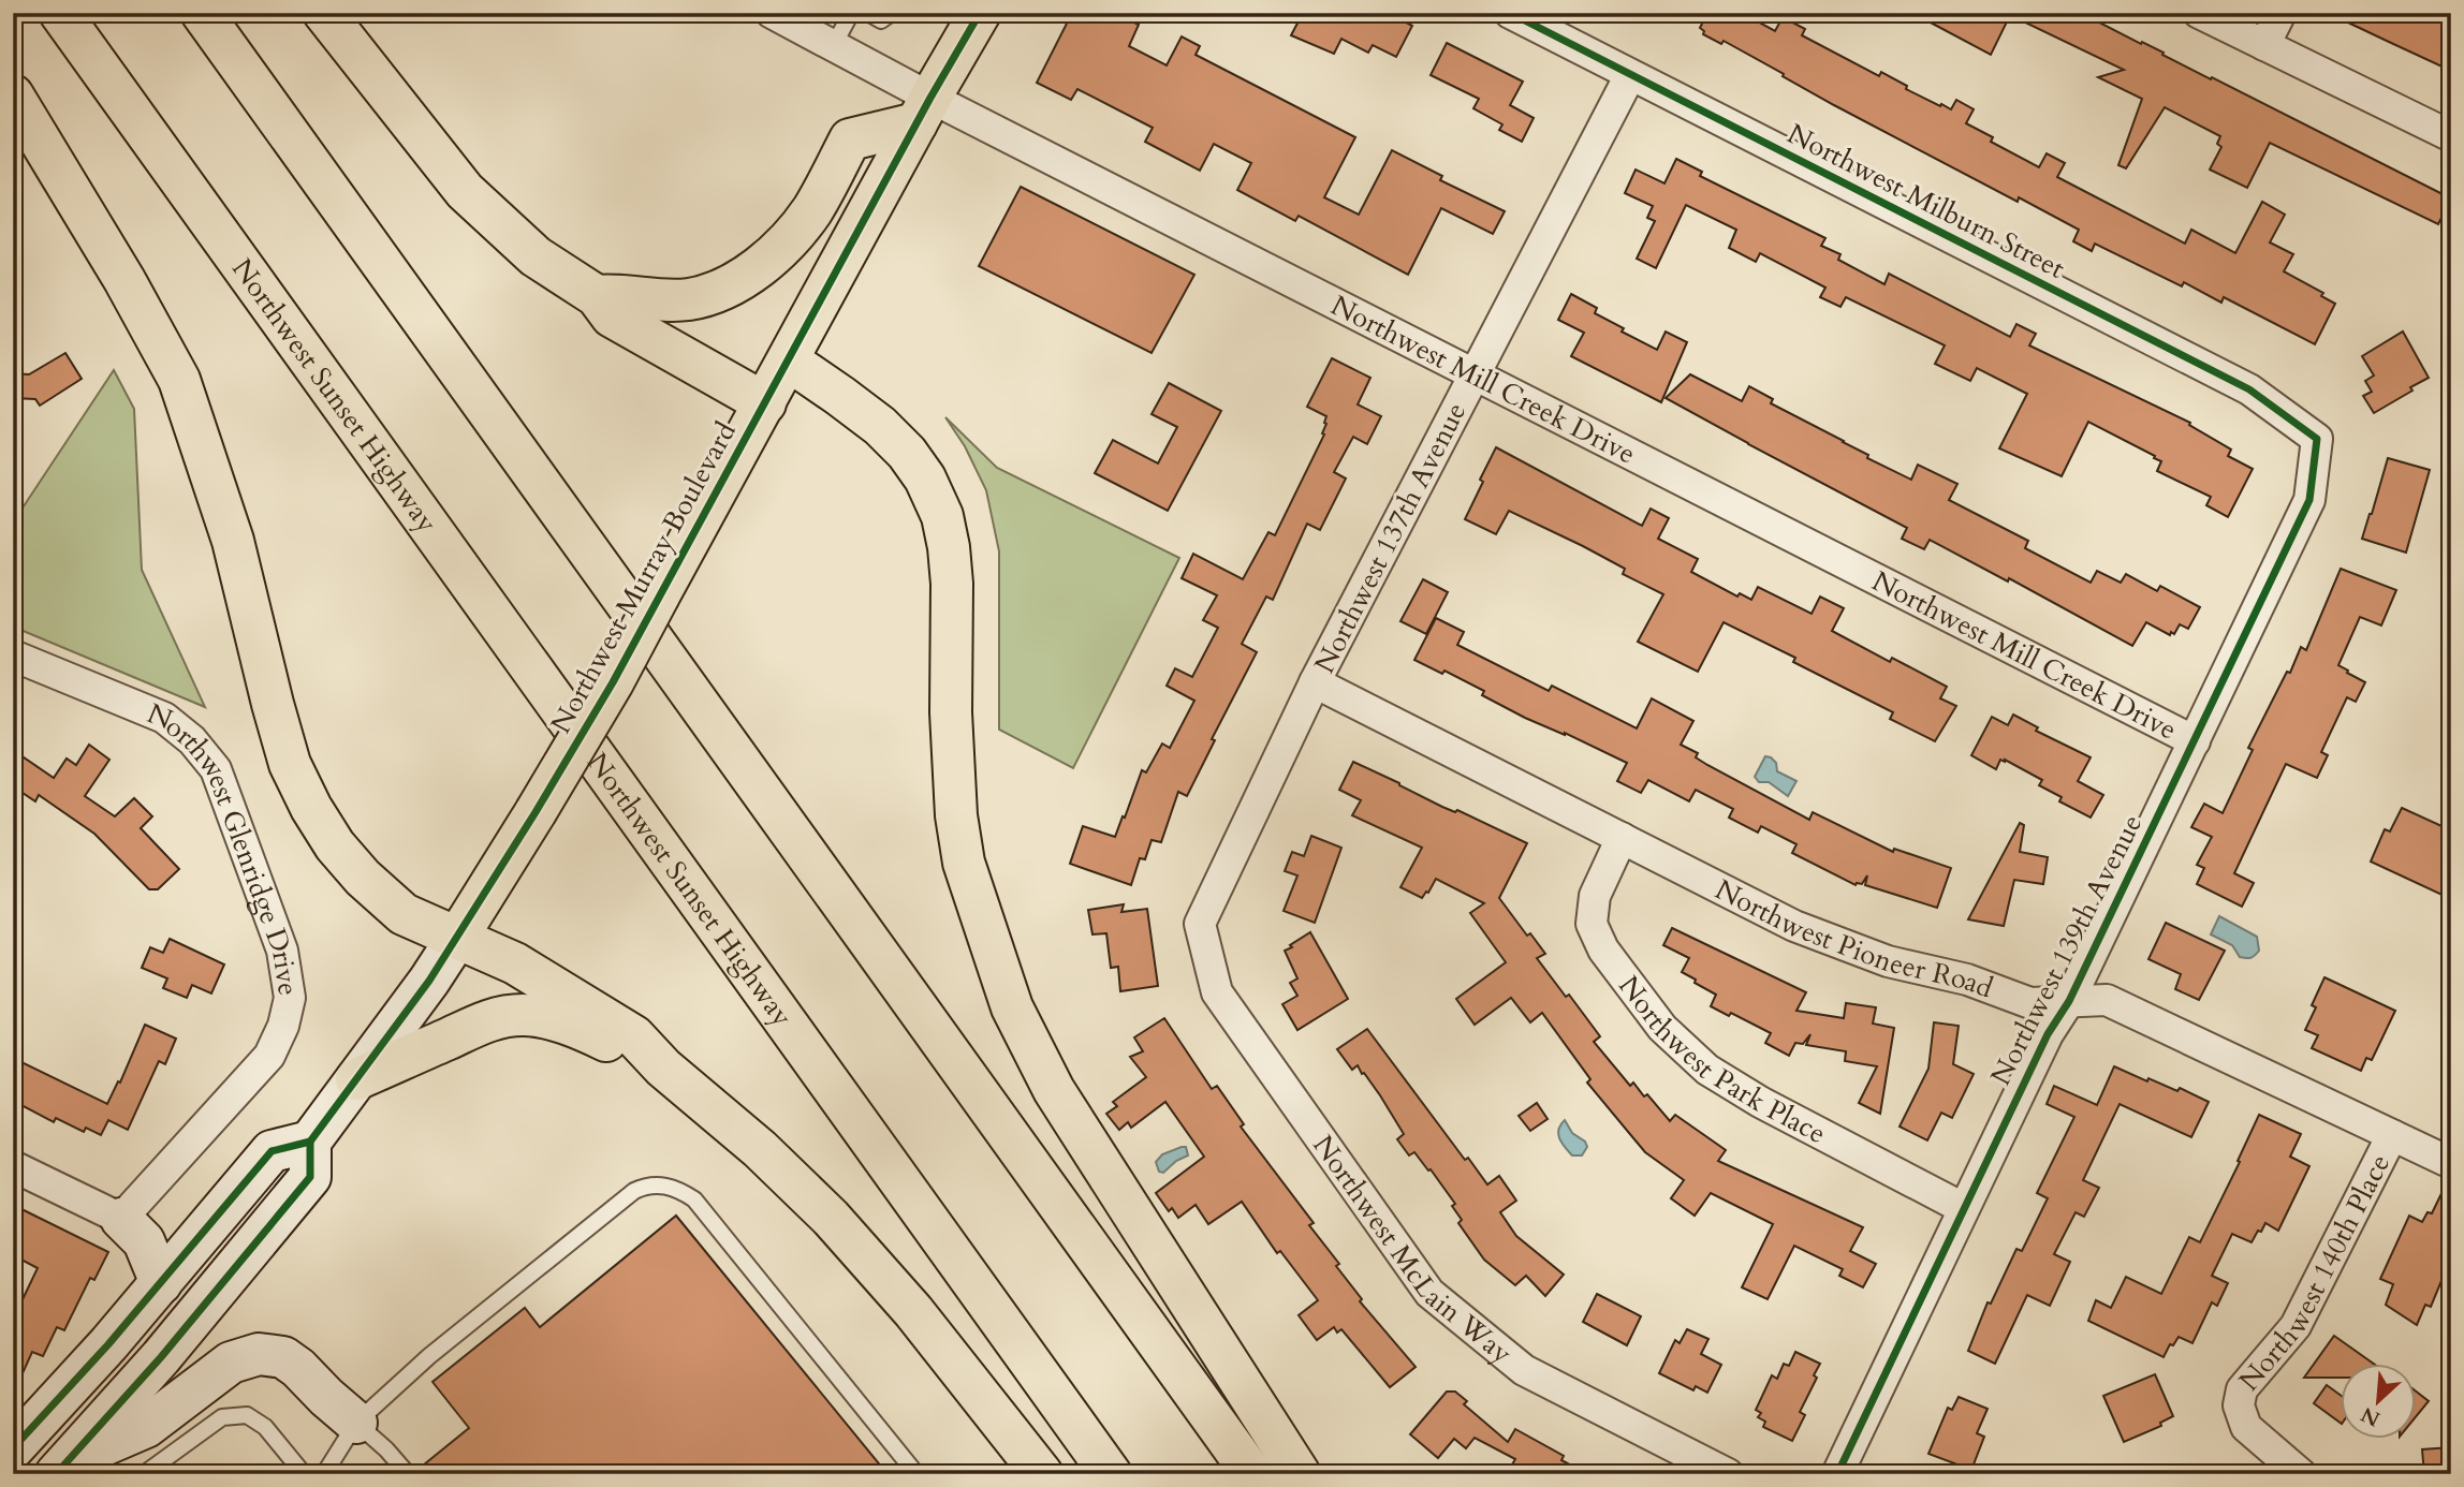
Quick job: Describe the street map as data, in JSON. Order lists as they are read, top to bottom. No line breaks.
{"streets":{"main road":["Northwest Sunset Highway","Northwest Murray Boulevard"],"street":["Northwest Milburn Street","Northwest Mill Creek Drive","Northwest 137th Avenue","Northwest Glenridge Drive","Northwest Pioneer Road","Northwest 139th Avenue","Northwest Park Place","Northwest McLain Way","Northwest 140th Place"]},"crossings":[["Northwest Milburn Street","Northwest 137th Avenue"],["Northwest Milburn Street","Northwest 139th Avenue"],["Northwest Mill Creek Drive","Northwest 137th Avenue"],["Northwest Mill Creek Drive","Northwest Murray Boulevard"],["Northwest Mill Creek Drive","Northwest 139th Avenue"],["Northwest 137th Avenue","Northwest Pioneer Road"],["Northwest 137th Avenue","Northwest McLain Way"],["Northwest Pioneer Road","Northwest 139th Avenue"],["Northwest Pioneer Road","Northwest Park Place"],["Northwest Pioneer Road","Northwest 140th Place"],["Northwest 139th Avenue","Northwest Park Place"]],"north":"bottom left"}
